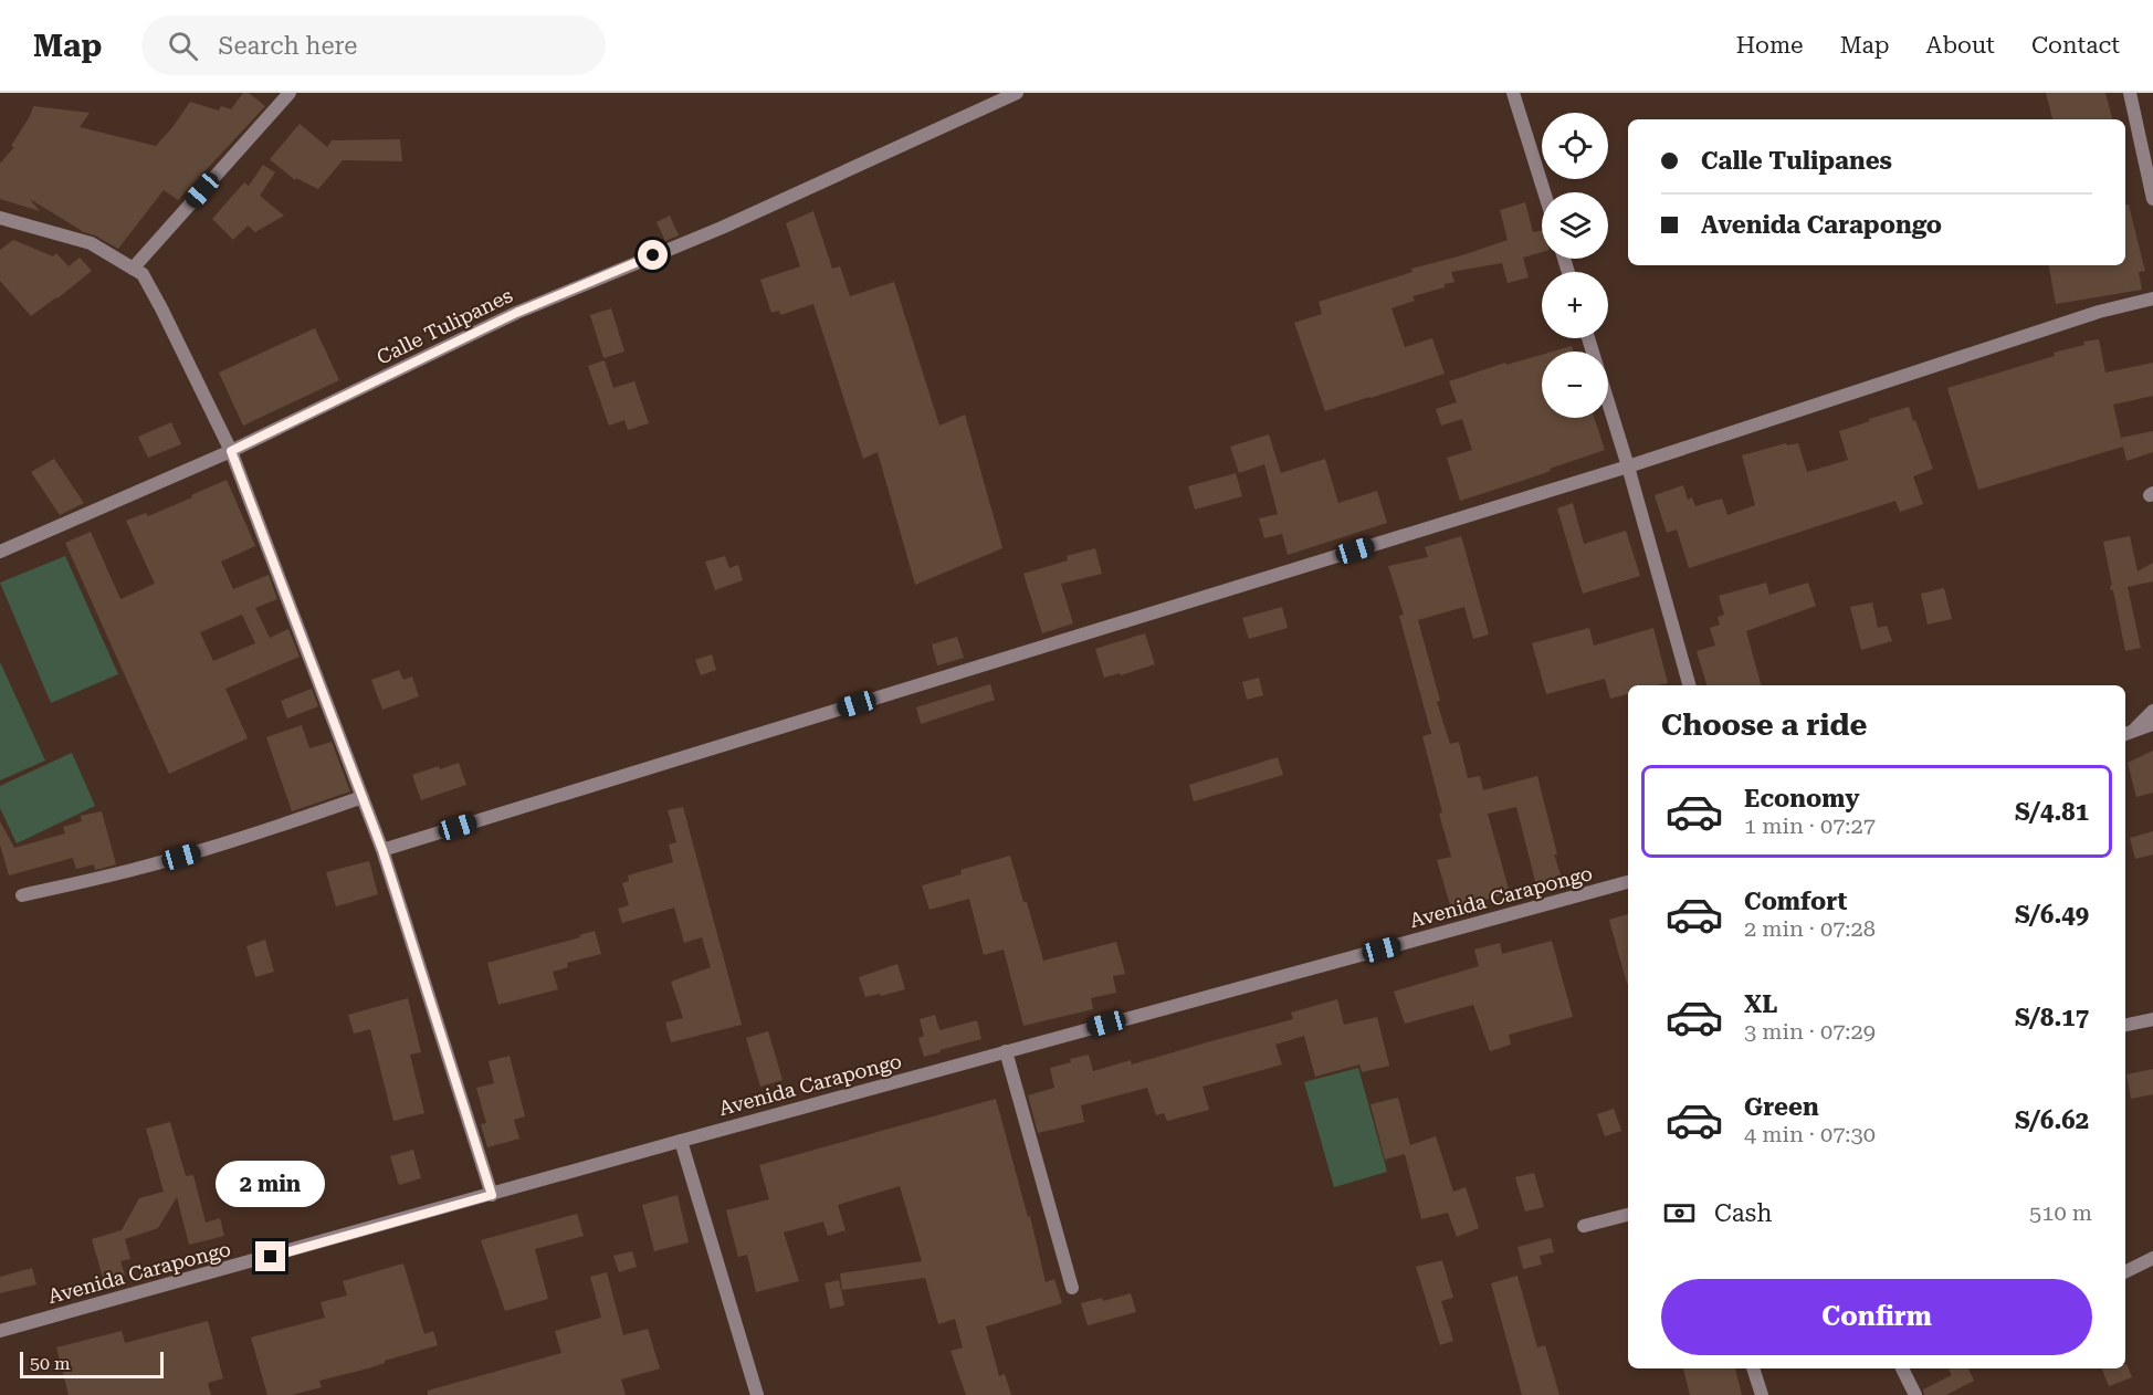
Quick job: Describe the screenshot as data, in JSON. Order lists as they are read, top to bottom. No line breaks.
{"streets":{"street":["Calle Tulipanes","Avenida Carapongo"]},"scale_bar":"50 m","page":{"header":"Map","search":"Search here","nav":["Home","Map","About","Contact"],"map_buttons":["+","−"],"banner":["Calle Tulipanes","Avenida Carapongo"],"heading":"Choose a ride","list":[{"name":"Economy","note":"1 min · 07:27","value":"S/4.81"},{"name":"Comfort","note":"2 min · 07:28","value":"S/6.49"},{"name":"XL","note":"3 min · 07:29","value":"S/8.17"},{"name":"Green","note":"4 min · 07:30","value":"S/6.62"}],"bubble":"2 min","pay":["Cash","510 m"],"buttons":"Confirm","scale":"50 m"}}
